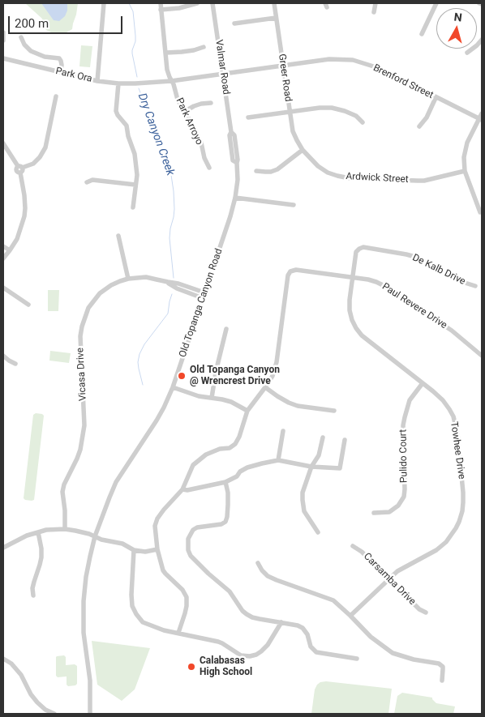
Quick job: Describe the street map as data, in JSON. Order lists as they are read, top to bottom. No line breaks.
{"streets":{"street":["Valmar Road","Park Ora","Greer Road","Brenford Street","Park Arroyo","Ardwick Street","De Kalb Drive","Old Topanga Canyon Road","Paul Revere Drive","Vicasa Drive","Towhee Drive","Pulido Court","Carsamba Drive"]},"crossings":[["Valmar Road","Brenford Street"],["Valmar Road","Old Topanga Canyon Road"],["Park Ora","Brenford Street"],["Park Ora","Park Arroyo"],["Greer Road","Brenford Street"],["Greer Road","Ardwick Street"],["Brenford Street","Park Arroyo"],["De Kalb Drive","Paul Revere Drive"],["De Kalb Drive","Towhee Drive"],["Old Topanga Canyon Road","Vicasa Drive"],["Paul Revere Drive","Towhee Drive"],["Towhee Drive","Pulido Court"],["Towhee Drive","Carsamba Drive"]],"water":["Dry Canyon Creek"],"places":["Old Topanga Canyon @ Wrencrest Drive","Calabasas High School"],"scale_bar":"200 m","north":"top"}
